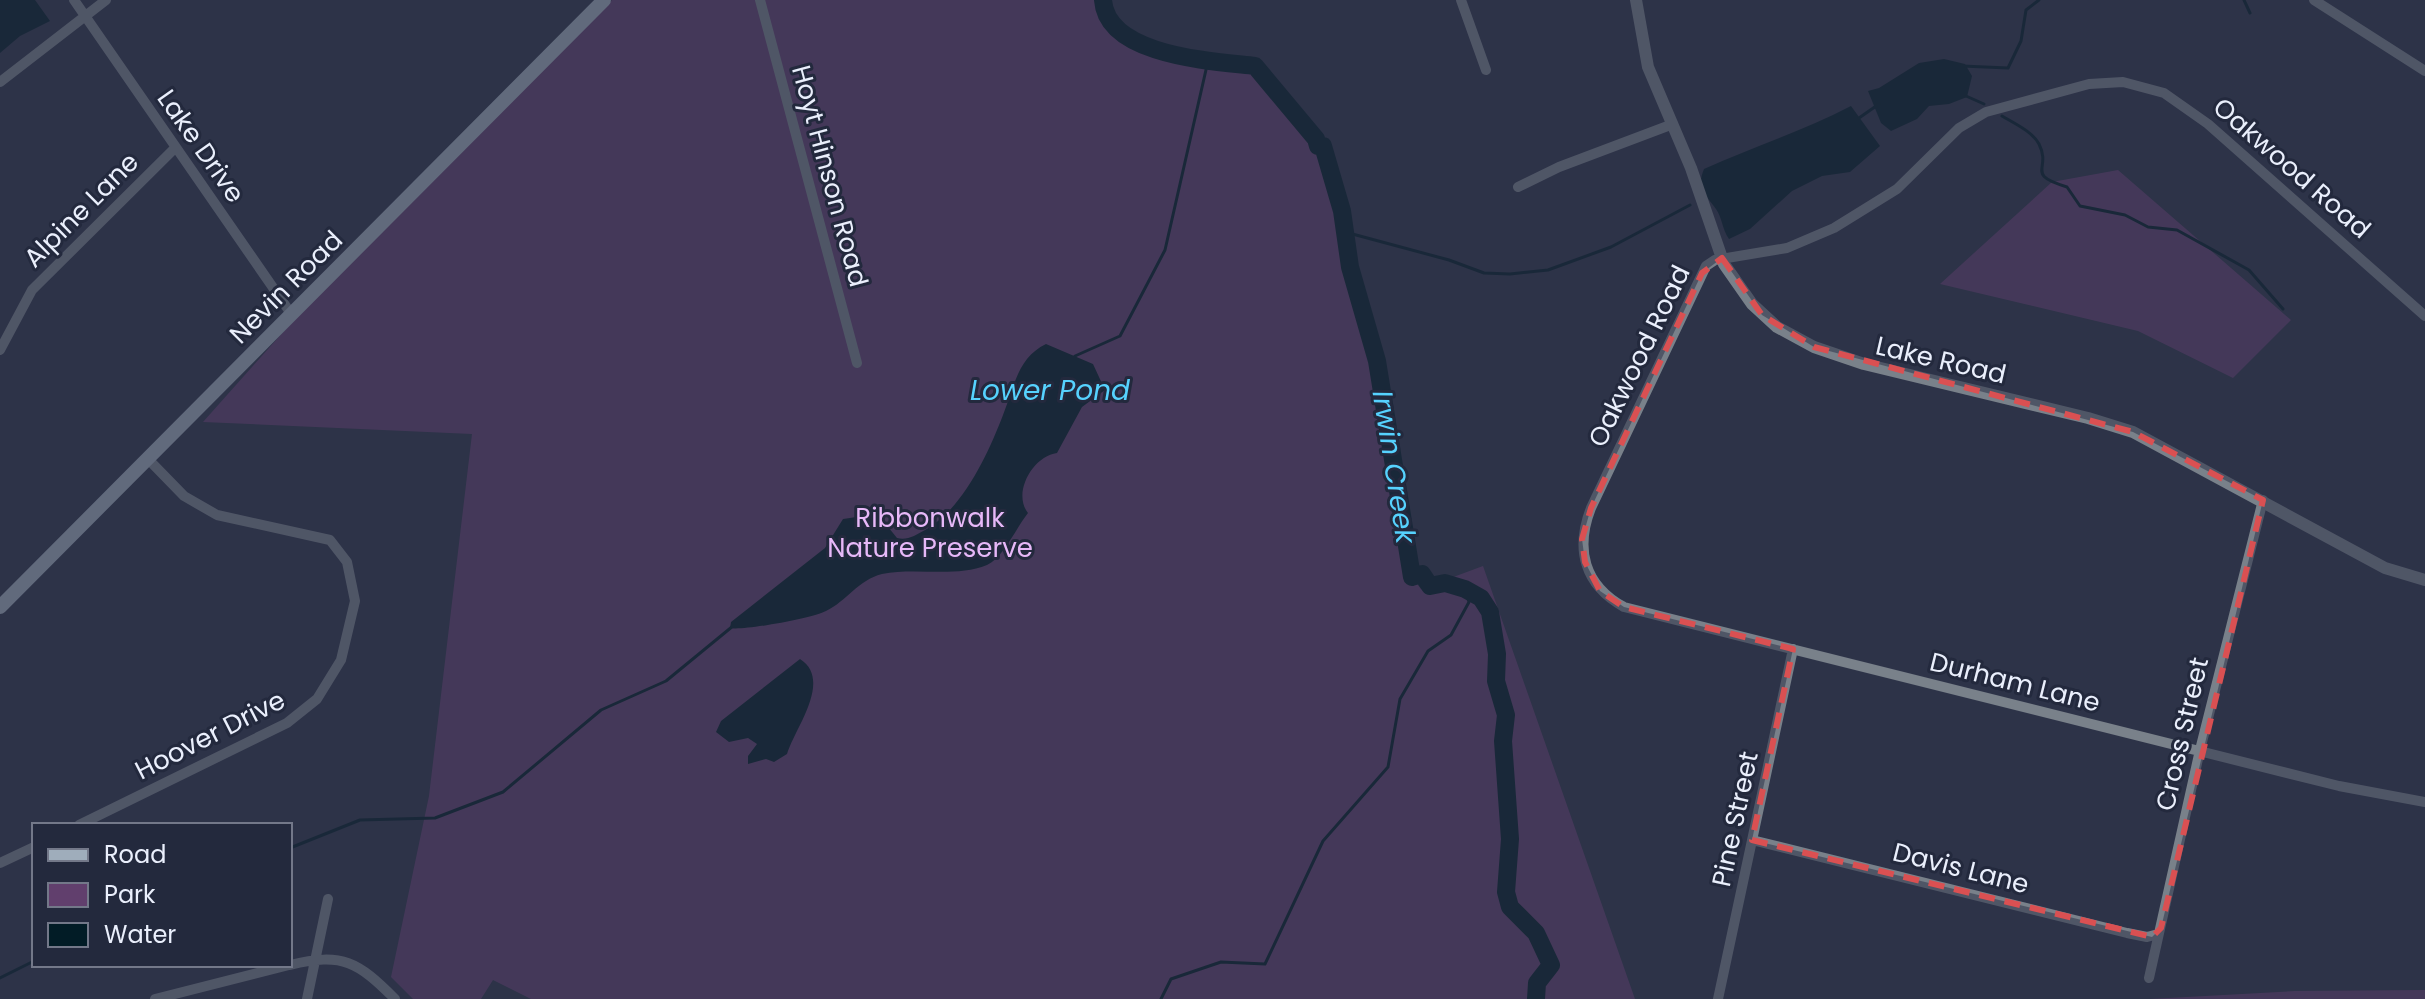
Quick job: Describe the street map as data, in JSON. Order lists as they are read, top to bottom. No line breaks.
{"streets":{"main road":["Nevin Road"],"street":["Lake Drive","Oakwood Road","Hoyt Hinson Road","Alpine Lane","Lake Road","Durham Lane","Cross Street","Hoover Drive","Pine Street","Davis Lane"]},"crossings":[["Lake Drive","Alpine Lane"],["Lake Drive","Nevin Road"],["Oakwood Road","Lake Road"],["Oakwood Road","Durham Lane"],["Nevin Road","Hoover Drive"],["Lake Road","Cross Street"],["Durham Lane","Cross Street"],["Durham Lane","Pine Street"],["Cross Street","Davis Lane"],["Pine Street","Davis Lane"]],"water":["Lower Pond","Irwin Creek"],"parks":["Ribbonwalk Nature Preserve"],"legend":["Road","Park","Water"]}
